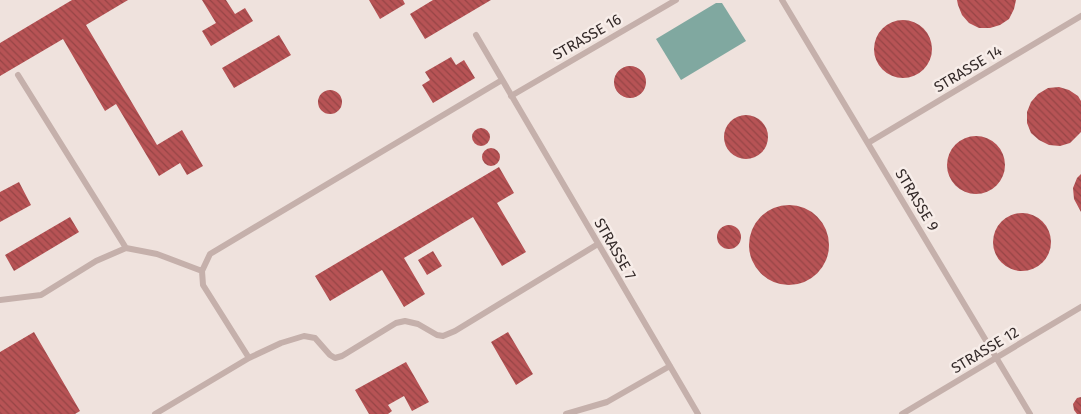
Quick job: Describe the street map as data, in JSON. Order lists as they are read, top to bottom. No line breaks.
{"streets":{"lane":["STRASSE 16","STRASSE 14","STRASSE 9","STRASSE 7","STRASSE 12"]},"crossings":[["STRASSE 16","STRASSE 7"],["STRASSE 14","STRASSE 9"],["STRASSE 9","STRASSE 12"]]}
